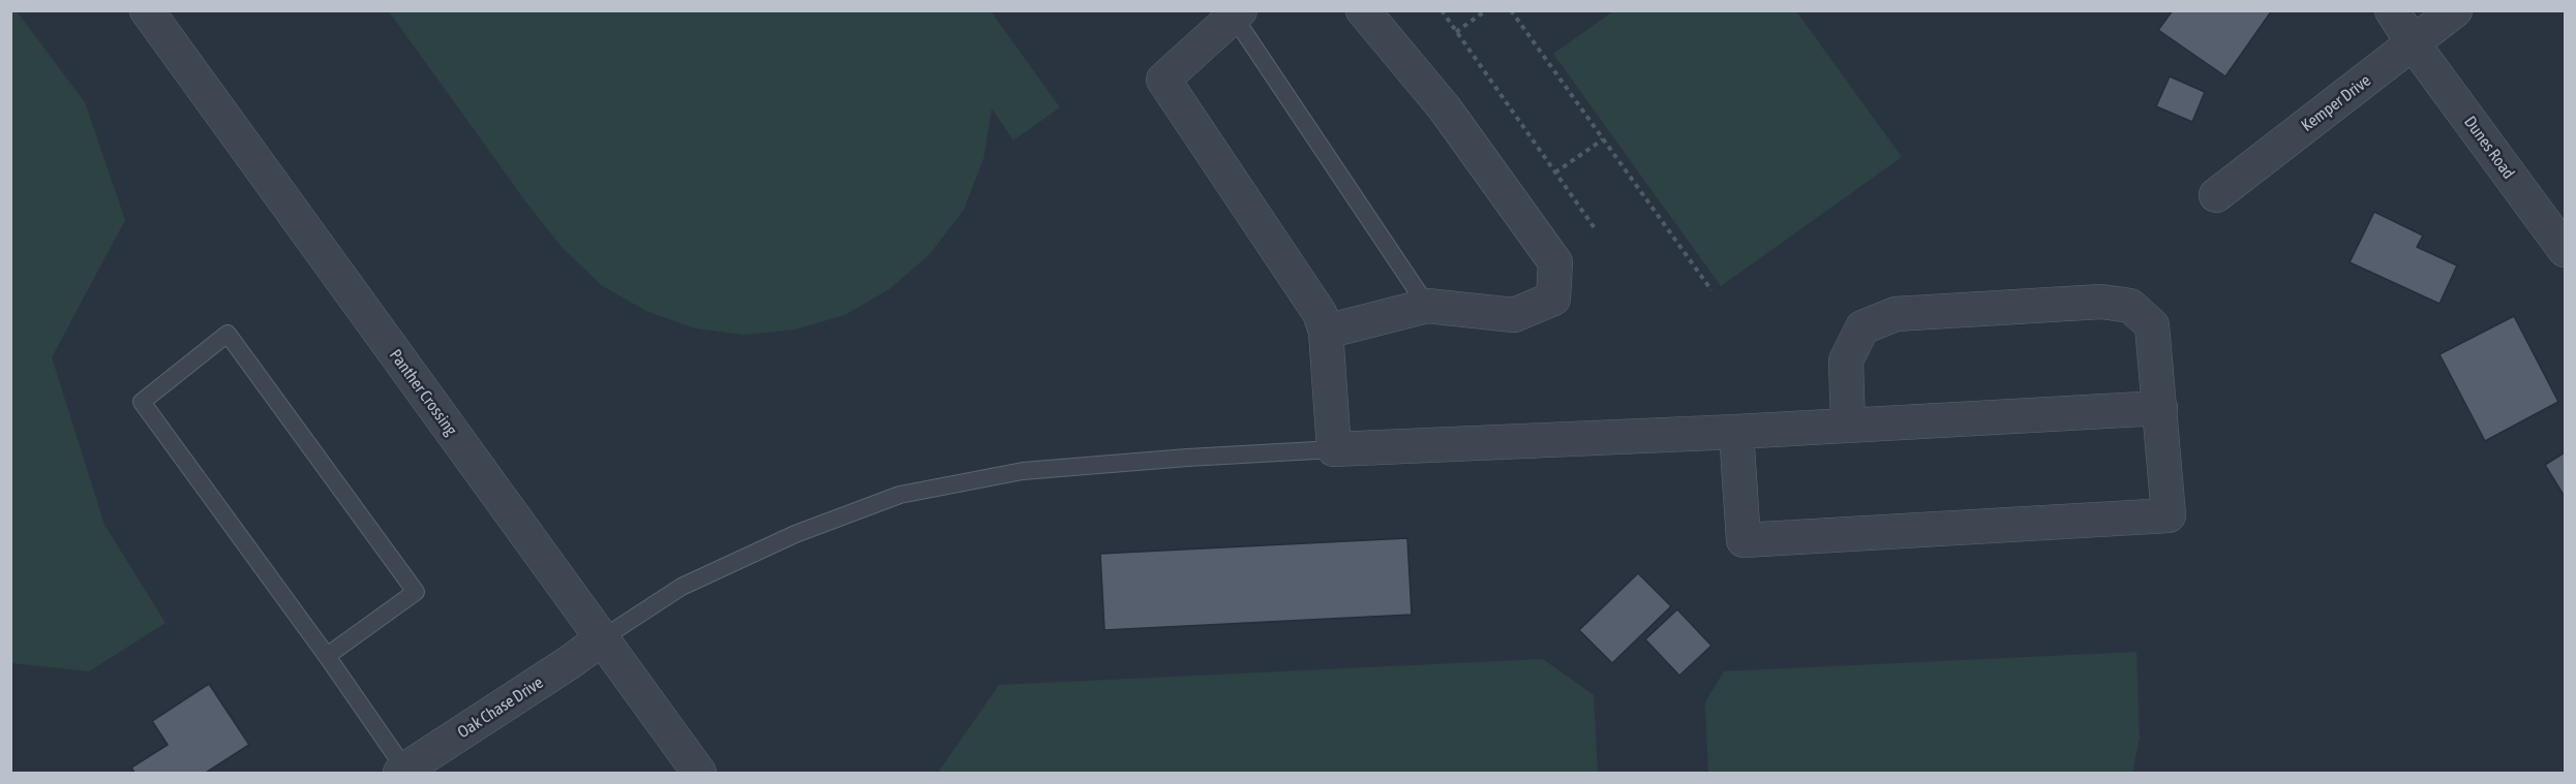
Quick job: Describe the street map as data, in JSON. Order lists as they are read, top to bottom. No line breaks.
{"streets":{"street":["Kemper Drive","Dunes Road","Panther Crossing","Oak Chase Drive"]},"crossings":[["Kemper Drive","Dunes Road"],["Panther Crossing","Oak Chase Drive"]]}
